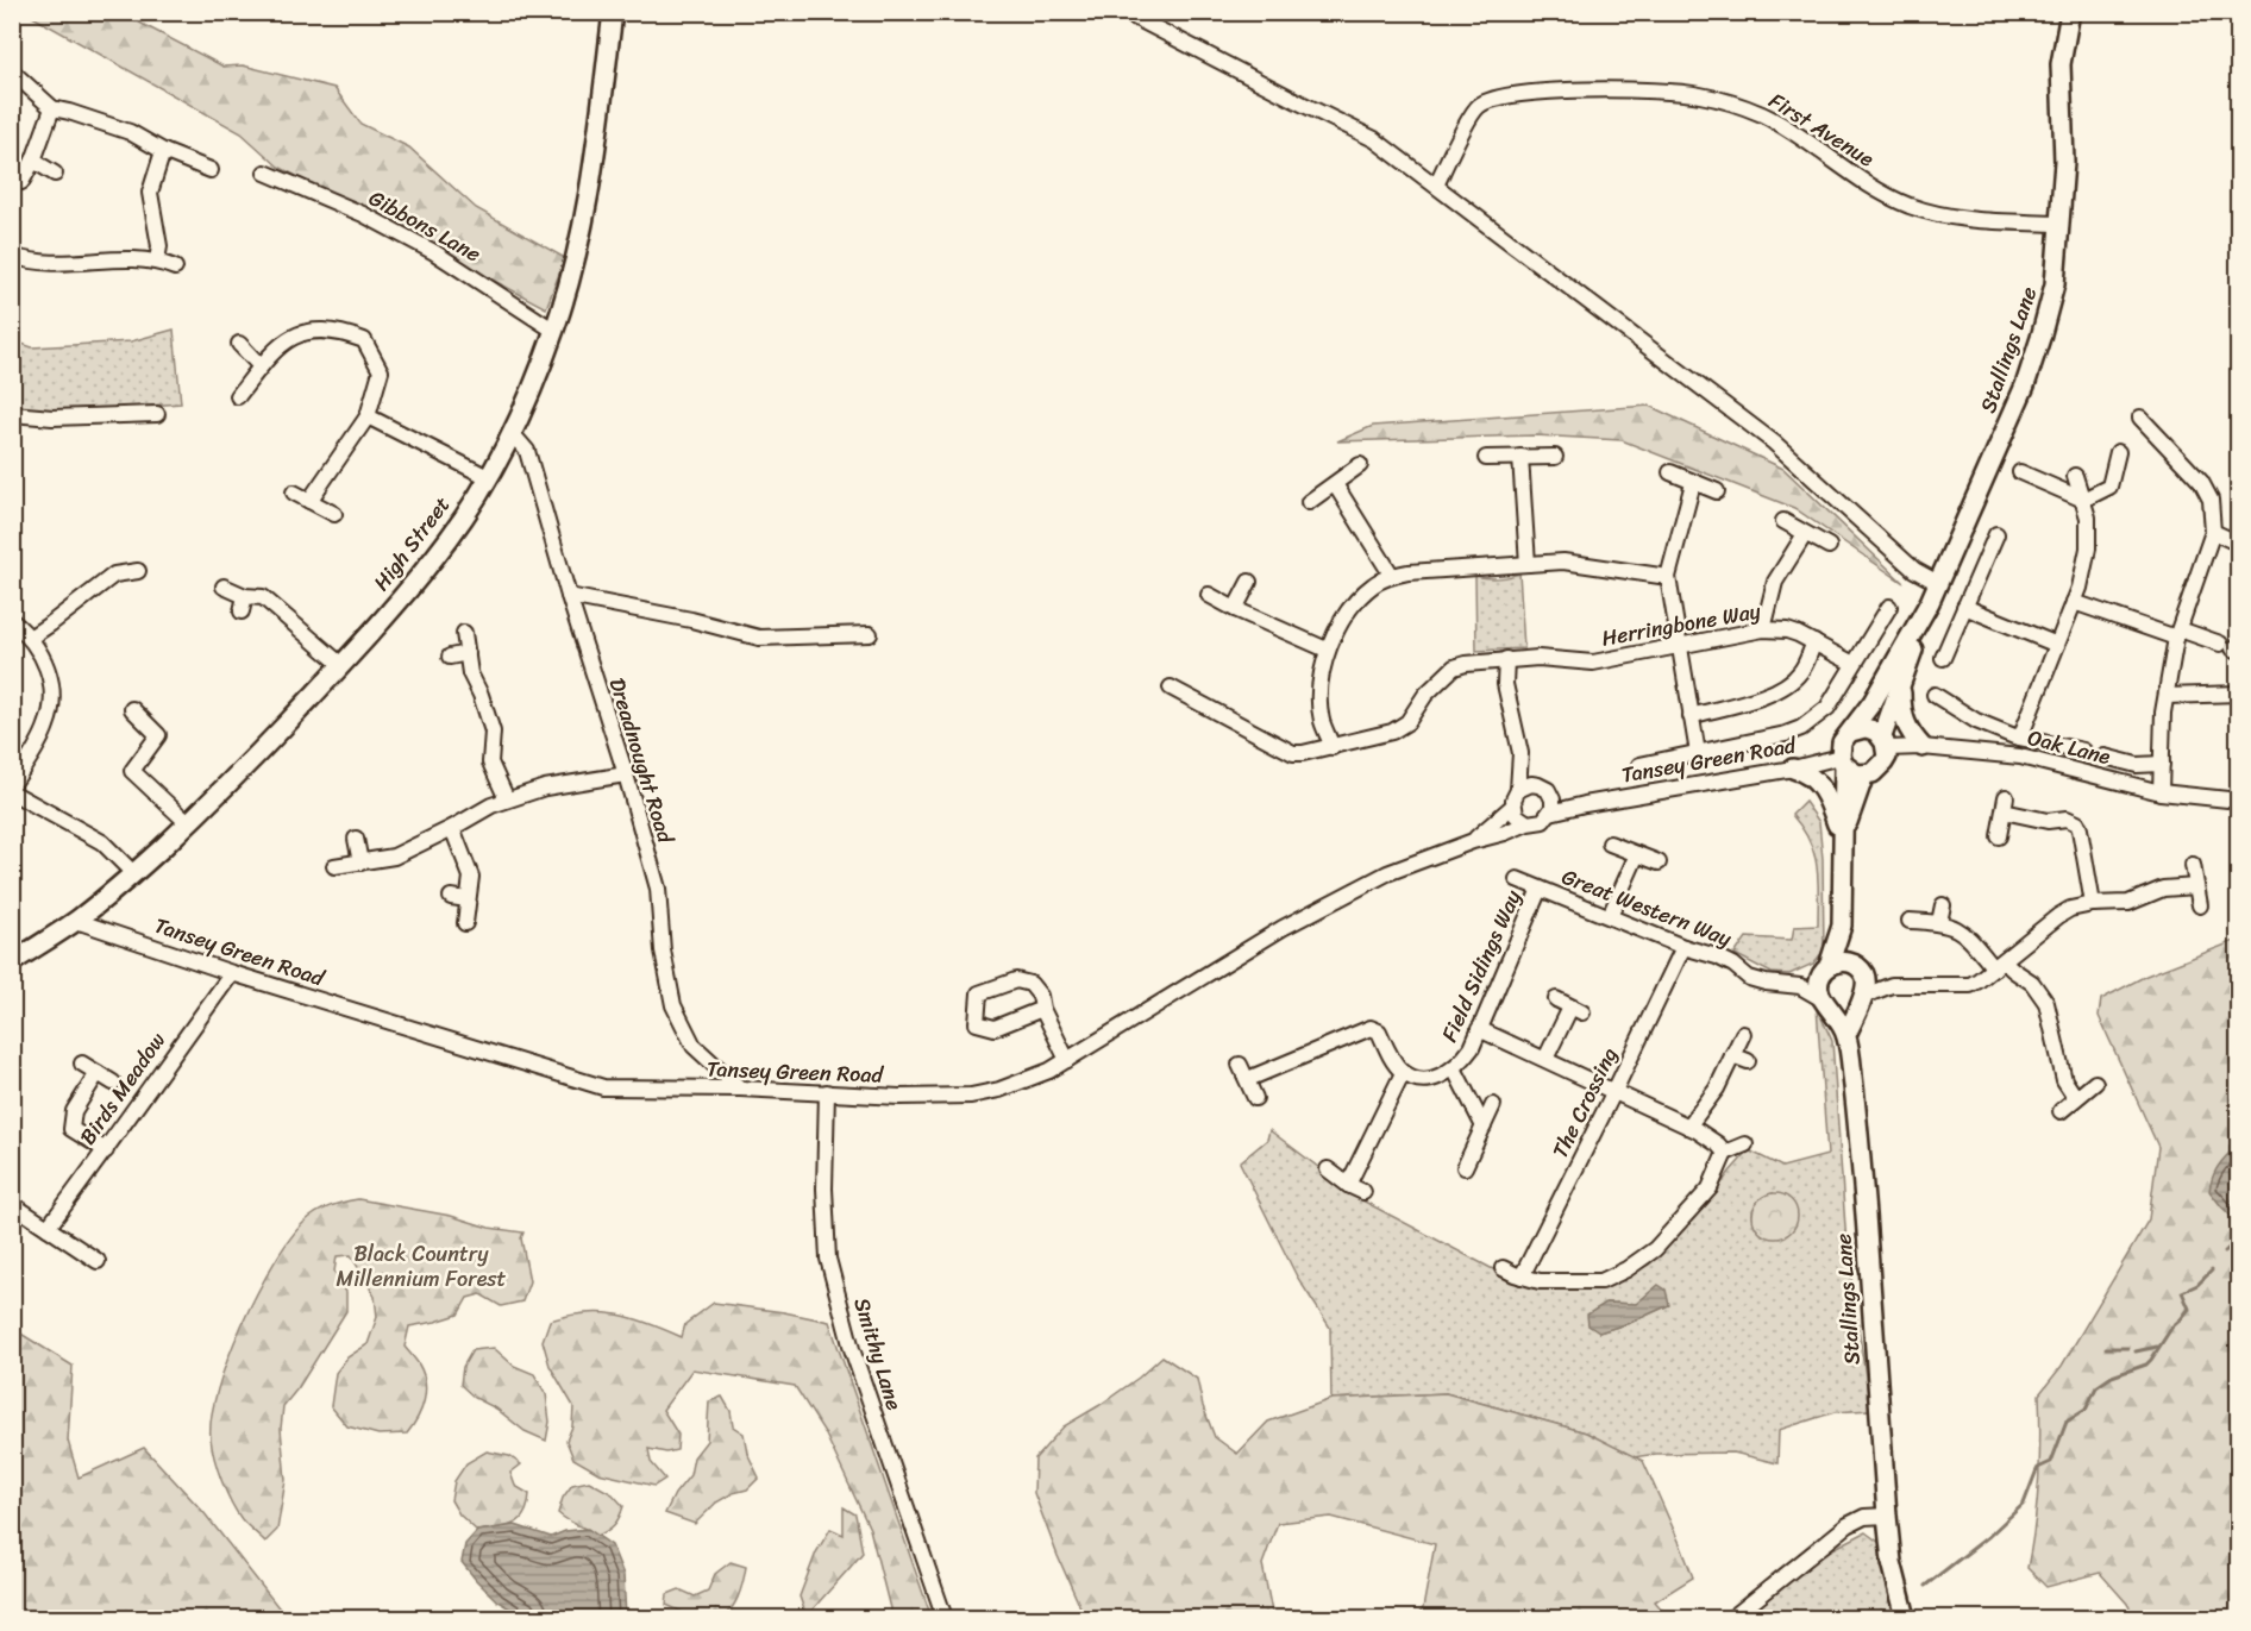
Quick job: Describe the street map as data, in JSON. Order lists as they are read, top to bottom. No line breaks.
{"streets":{"main road":["Stallings Lane","High Street"],"street":["First Avenue","Gibbons Lane","Herringbone Way","Oak Lane","Dreadnought Road","Tansey Green Road","Great Western Way","Field Sidings Way","Birds Meadow","The Crossing","Smithy Lane"]},"crossings":[["First Avenue","Stallings Lane"],["Gibbons Lane","High Street"],["High Street","Dreadnought Road"],["High Street","Tansey Green Road"],["Oak Lane","Tansey Green Road"],["Dreadnought Road","Tansey Green Road"],["Tansey Green Road","Birds Meadow"],["Tansey Green Road","Smithy Lane"],["Great Western Way","Field Sidings Way"],["Great Western Way","The Crossing"]],"parks":["Black Country Millennium Forest"]}
